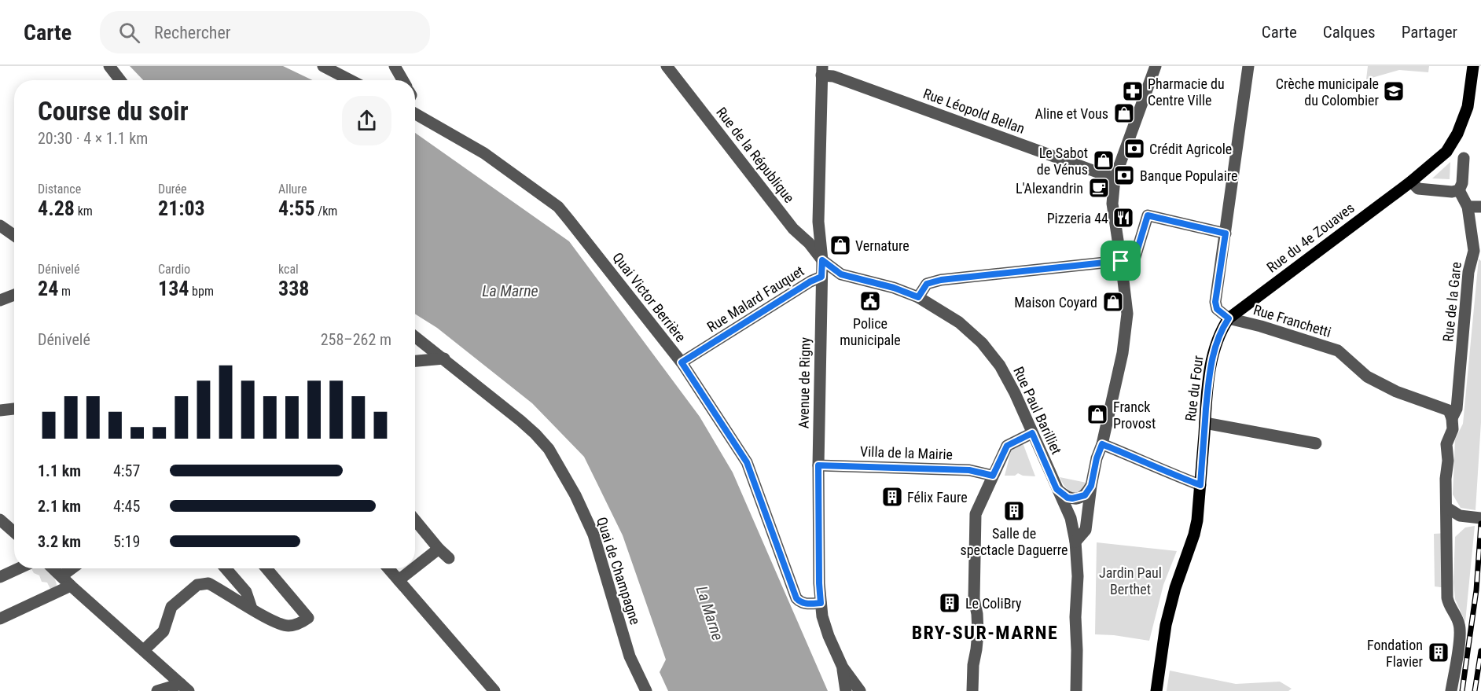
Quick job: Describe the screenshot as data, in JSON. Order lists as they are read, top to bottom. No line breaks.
{"streets":{"main road":["Rue du 4e Zouaves","Rue du Four"],"street":["Rue Léopold Bellan","Rue de la République","Quai Victor Berrière","Rue Malard Fauquet","Rue de la Gare","Rue Franchetti","Avenue de Rigny","Rue Paul Barilliet","Villa de la Mairie","Quai de Champagne"]},"crossings":[["Rue Léopold Bellan","Avenue de Rigny"],["Rue de la République","Avenue de Rigny"],["Rue de la République","Rue Paul Barilliet"],["Rue du 4e Zouaves","Rue Franchetti"],["Rue du 4e Zouaves","Rue du Four"],["Quai Victor Berrière","Rue Malard Fauquet"],["Quai Victor Berrière","Avenue de Rigny"],["Rue Malard Fauquet","Avenue de Rigny"],["Rue de la Gare","Rue Franchetti"],["Rue Franchetti","Rue du Four"],["Avenue de Rigny","Villa de la Mairie"]],"districts":["BRY-SUR-MARNE"],"water":["La Marne"],"parks":["Jardin Paul Berthet"],"places":{"pharmacy":["Pharmacie du Centre Ville"],"school or university":["Crèche municipale du Colombier"],"shop":["Aline et Vous","Le Sabot de Vénus","Vernature","Maison Coyard","Franck Provost"],"bank":["Crédit Agricole","Banque Populaire"],"cafe":["L'Alexandrin"],"restaurant":["Pizzeria 44"],"public building":["Police municipale"],"building":["Félix Faure","Salle de spectacle Daguerre","Le ColiBry","Fondation Flavier"]},"page":{"header":"Carte","search":"Rechercher","nav":["Carte","Calques","Partager"],"heading":["Course du soir","20:30 · 4 × 1.1 km"],"stats":[["Distance","4.28 km"],["Durée","21:03"],["Allure","4:55 /km"],["Dénivelé","24 m"],["Cardio","134 bpm"],["kcal","338"]],"chart":["Dénivelé","258–262 m"],"list":[{"name":"1.1 km","note":"4:57"},{"name":"2.1 km","note":"4:45"},{"name":"3.2 km","note":"5:19"}]}}
